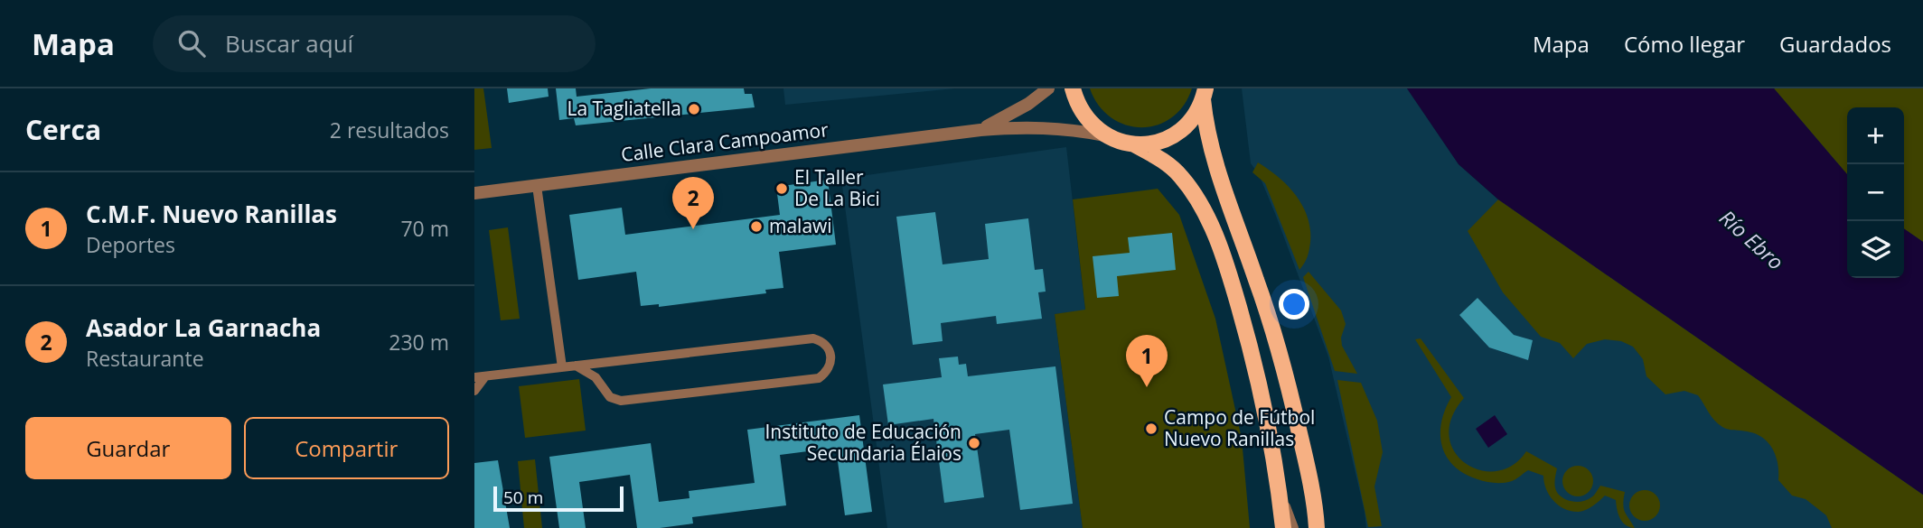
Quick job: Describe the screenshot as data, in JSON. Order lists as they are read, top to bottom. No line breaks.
{"streets":{"street":["Calle Clara Campoamor"]},"water":["Río Ebro"],"places":["La Tagliatella","El Taller De La Bici","malawi","Campo de Fútbol Nuevo Ranillas","Instituto de Educación Secundaria Élaios"],"scale_bar":"50 m","page":{"header":"Mapa","search":"Buscar aquí","nav":["Mapa","Cómo llegar","Guardados"],"heading":["Cerca","2 resultados"],"map_buttons":["+","−"],"list":[{"mark":"1","name":"C.M.F. Nuevo Ranillas","note":"Deportes","value":"70 m"},{"mark":"2","name":"Asador La Garnacha","note":"Restaurante","value":"230 m"}],"pins":["2","1"],"buttons":["Guardar","Compartir"],"scale":"50 m"}}
